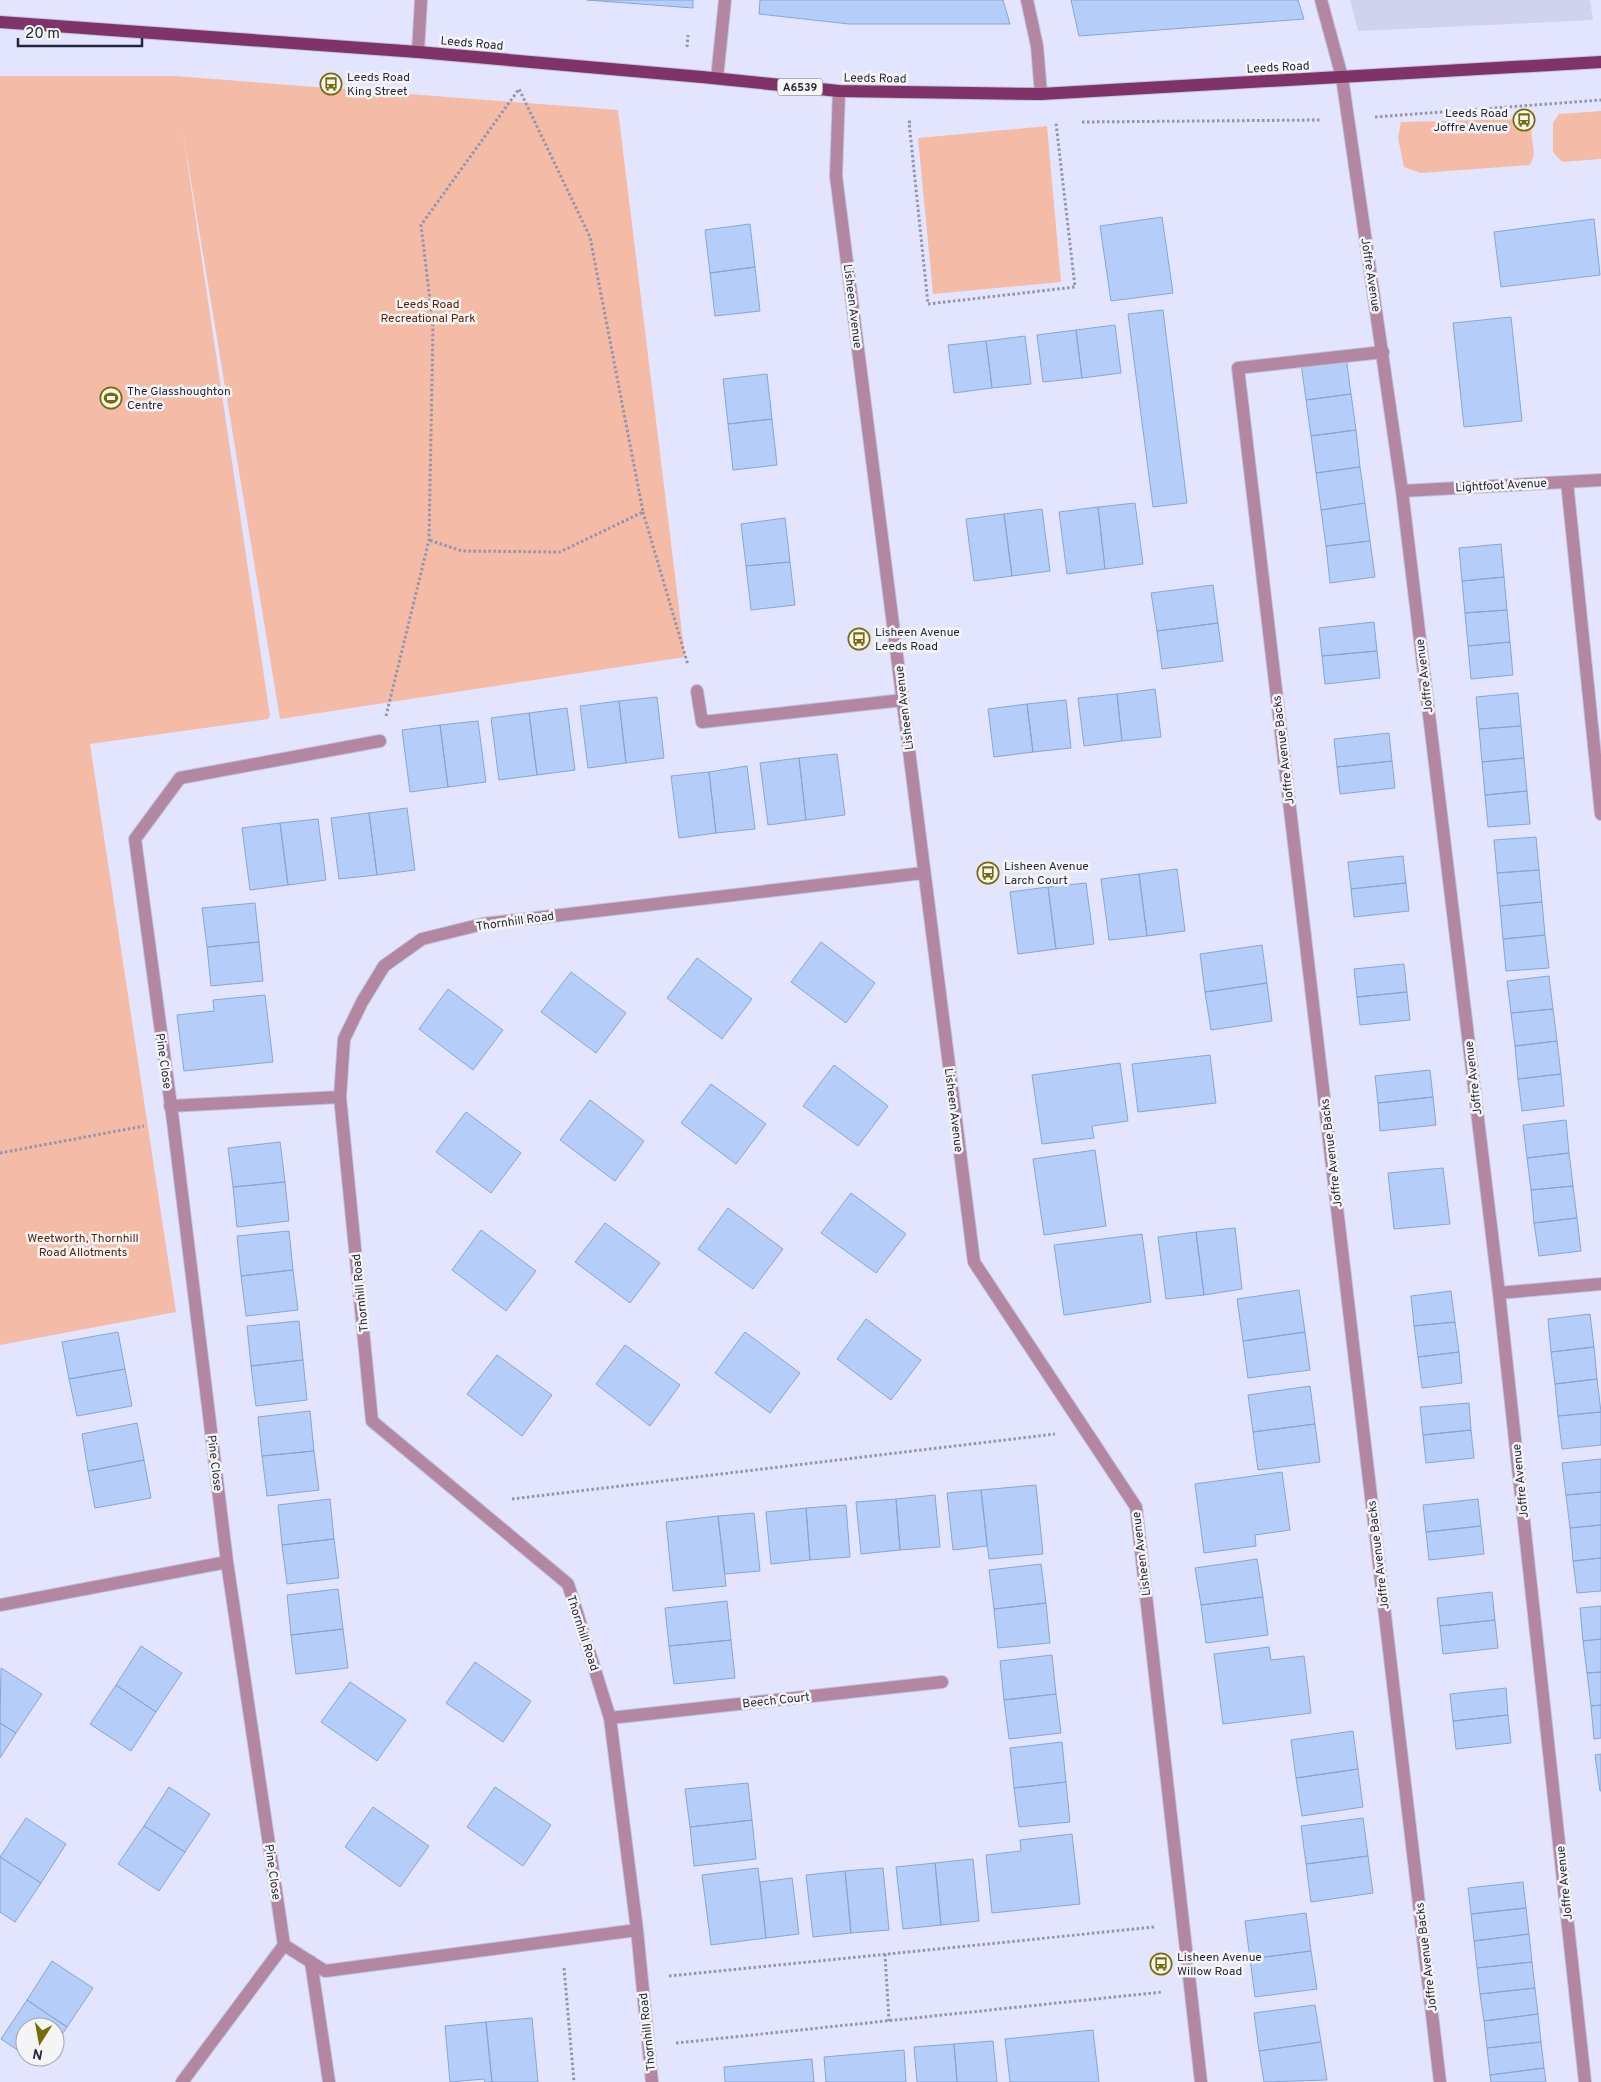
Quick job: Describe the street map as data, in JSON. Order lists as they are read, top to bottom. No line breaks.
{"streets":{"main road":["Leeds Road","A6539"],"street":["Joffre Avenue","Lisheen Avenue","Lightfoot Avenue","Joffre Avenue Backs","Thornhill Road","Pine Close","Beech Court"]},"crossings":[["Leeds Road","Joffre Avenue"],["Leeds Road","Lisheen Avenue"],["Joffre Avenue","Lightfoot Avenue"],["Joffre Avenue","Joffre Avenue Backs"],["Lisheen Avenue","Thornhill Road"],["Thornhill Road","Beech Court"]],"parks":["Leeds Road Recreational Park","Weetworth, Thornhill Road Allotments"],"places":{"bus stop":["Leeds Road King Street","Leeds Road Joffre Avenue","Lisheen Avenue Leeds Road","Lisheen Avenue Larch Court","Lisheen Avenue Willow Road"],"sports":["The Glasshoughton Centre"]},"scale_bar":"20 m","north":"bottom"}
